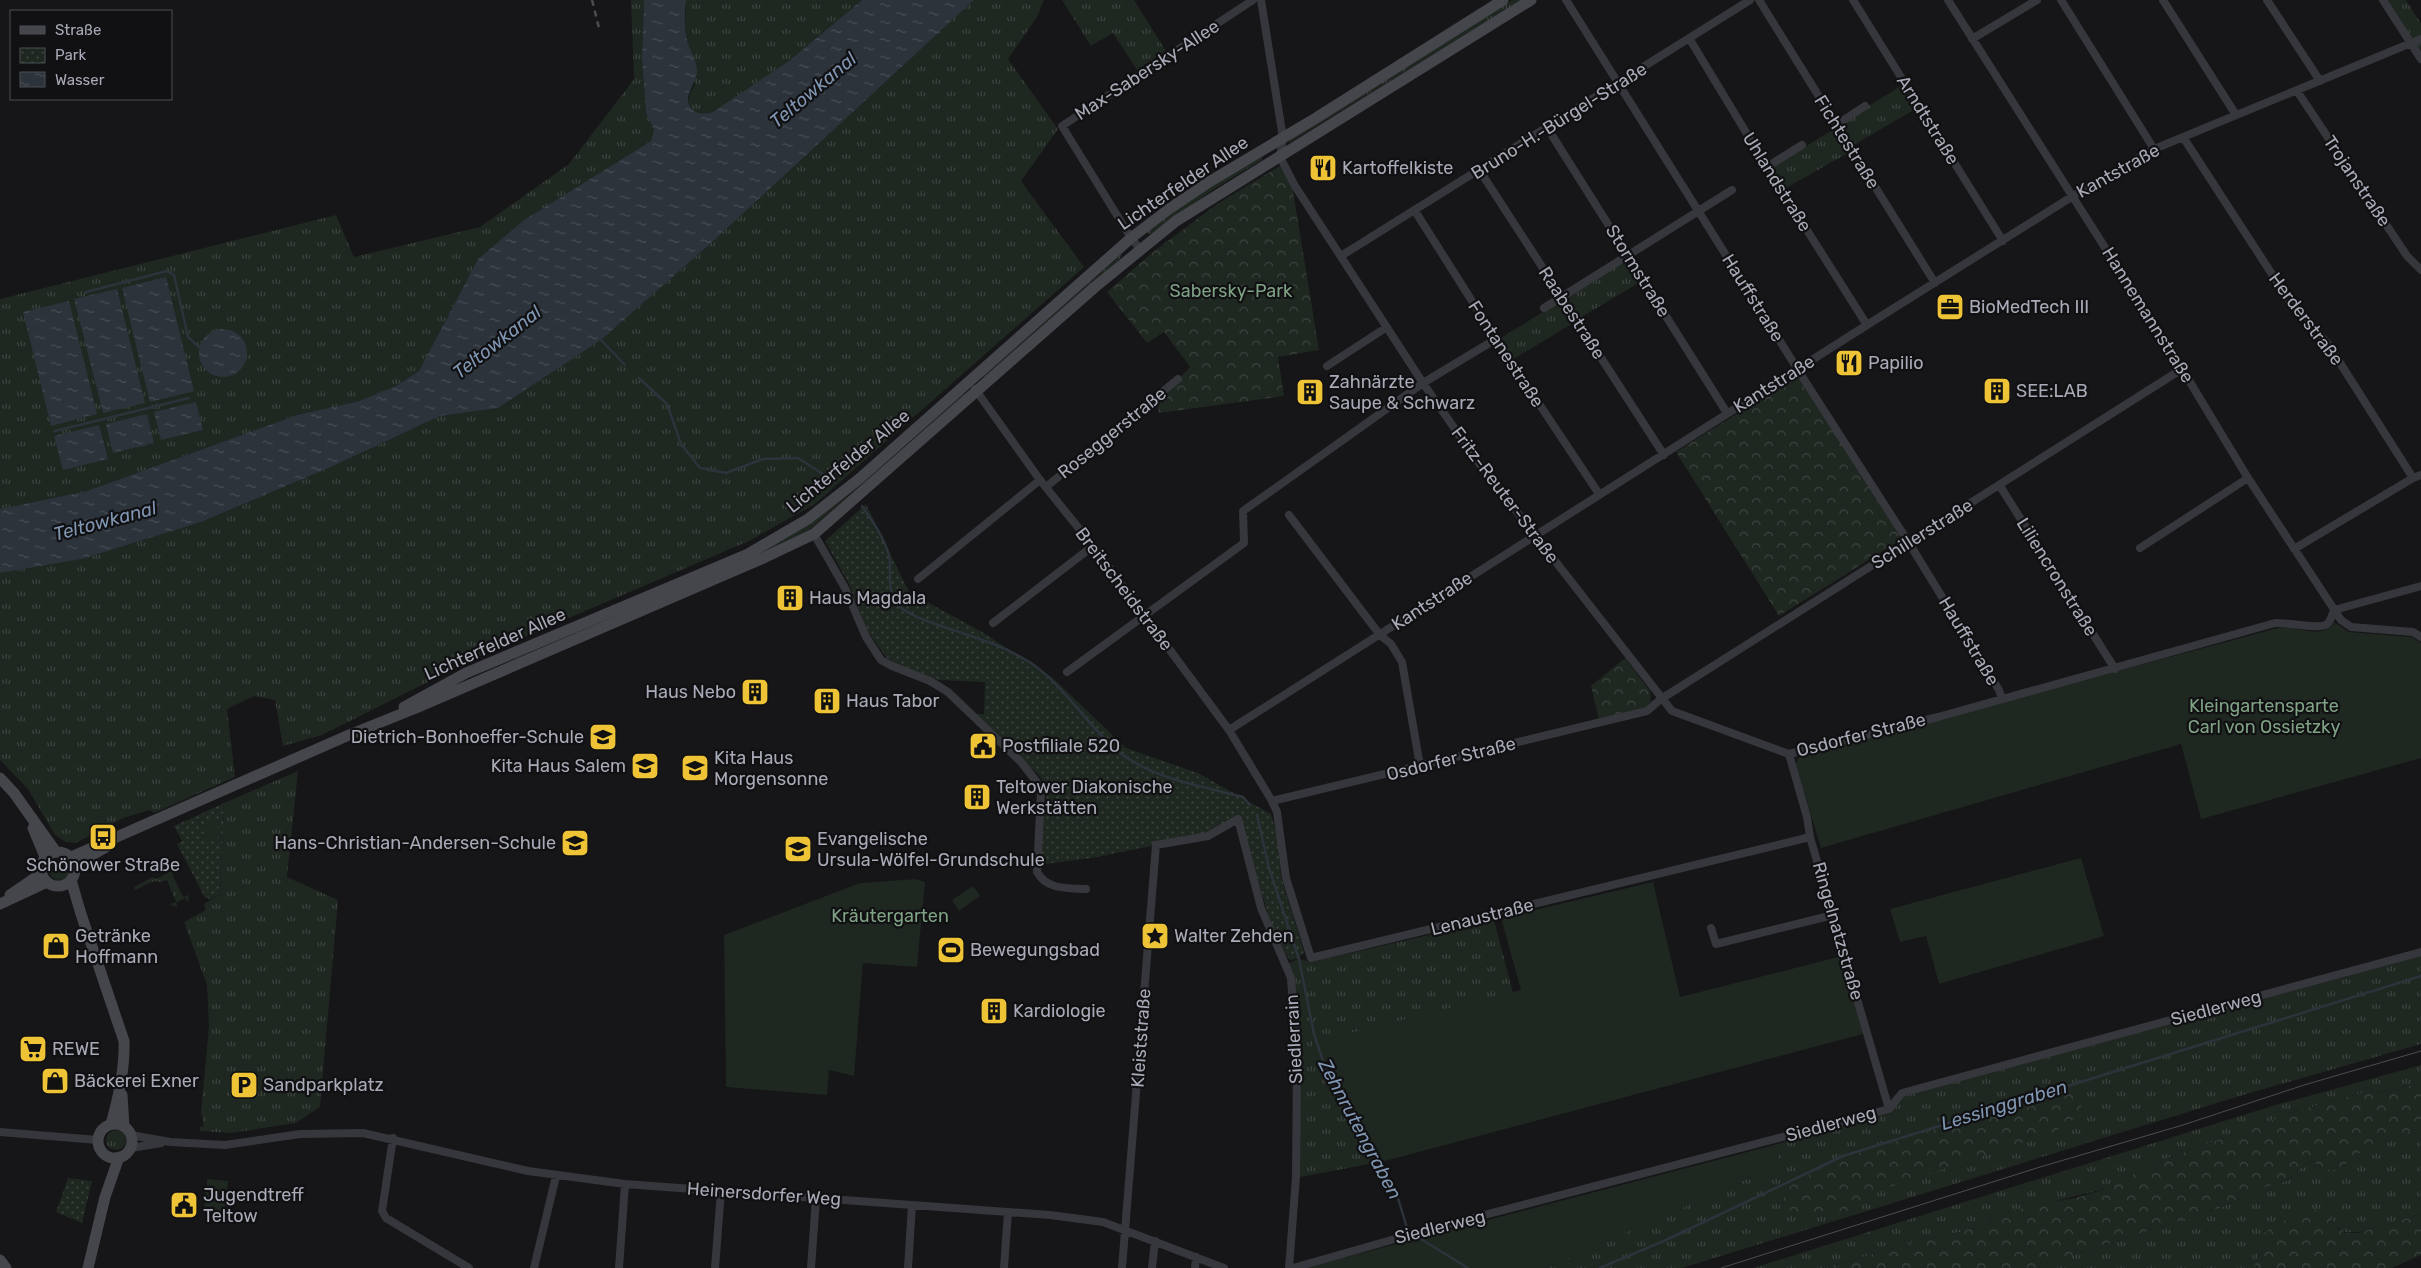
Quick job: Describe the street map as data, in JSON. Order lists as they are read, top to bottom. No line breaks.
{"streets":{"main road":["Lichterfelder Allee"],"street":["Max-Sabersky-Allee","Arndtstraße","Bruno-H.-Bürgel-Straße","Fichtestraße","Kantstraße","Trojanstraße","Uhlandstraße","Stormstraße","Hauffstraße","Raabestraße","Hannemannstraße","Herderstraße","Fontanestraße","Roseggerstraße","Fritz-Reuter-Straße","Schillerstraße","Liliencronstraße","Breitscheidstraße","Osdorfer Straße","Lenaustraße","Ringelnatzstraße","Siedlerweg","Kleiststraße","Siedlerrain","Heinersdorfer Weg"]},"crossings":[["Max-Sabersky-Allee","Lichterfelder Allee"],["Arndtstraße","Kantstraße"],["Bruno-H.-Bürgel-Straße","Uhlandstraße"],["Bruno-H.-Bürgel-Straße","Stormstraße"],["Bruno-H.-Bürgel-Straße","Hauffstraße"],["Bruno-H.-Bürgel-Straße","Raabestraße"],["Bruno-H.-Bürgel-Straße","Fontanestraße"],["Bruno-H.-Bürgel-Straße","Fritz-Reuter-Straße"],["Fichtestraße","Kantstraße"],["Kantstraße","Trojanstraße"],["Kantstraße","Uhlandstraße"],["Kantstraße","Stormstraße"],["Kantstraße","Hauffstraße"],["Kantstraße","Raabestraße"],["Kantstraße","Hannemannstraße"],["Kantstraße","Herderstraße"],["Kantstraße","Fontanestraße"],["Kantstraße","Fritz-Reuter-Straße"],["Kantstraße","Breitscheidstraße"],["Lichterfelder Allee","Fritz-Reuter-Straße"],["Lichterfelder Allee","Breitscheidstraße"],["Hauffstraße","Schillerstraße"],["Hauffstraße","Osdorfer Straße"],["Hannemannstraße","Schillerstraße"],["Hannemannstraße","Osdorfer Straße"],["Roseggerstraße","Breitscheidstraße"],["Fritz-Reuter-Straße","Schillerstraße"],["Fritz-Reuter-Straße","Osdorfer Straße"],["Schillerstraße","Liliencronstraße"],["Schillerstraße","Osdorfer Straße"],["Liliencronstraße","Osdorfer Straße"],["Breitscheidstraße","Osdorfer Straße"],["Breitscheidstraße","Lenaustraße"],["Osdorfer Straße","Lenaustraße"],["Osdorfer Straße","Ringelnatzstraße"],["Lenaustraße","Ringelnatzstraße"],["Ringelnatzstraße","Siedlerweg"],["Kleiststraße","Siedlerrain"],["Kleiststraße","Heinersdorfer Weg"]],"water":["Teltowkanal","Lessinggraben","Zehnrutengraben"],"parks":["Sabersky-Park","Kleingartensparte Carl von Ossietzky","Kräutergarten"],"places":{"restaurant":["Kartoffelkiste","Papilio"],"office":["BioMedTech III"],"building":["SEE:LAB","Zahnärzte Saupe & Schwarz","Haus Magdala","Haus Nebo","Haus Tabor","Teltower Diakonische Werkstätten","Kardiologie"],"school or university":["Dietrich-Bonhoeffer-Schule","Kita Haus Salem","Kita Haus Morgensonne","Hans-Christian-Andersen-Schule","Evangelische Ursula-Wölfel-Grundschule"],"public building":["Postfiliale 520","Jugendtreff Teltow"],"bus stop":["Schönower Straße"],"place":["Walter Zehden"],"shop":["Getränke Hoffmann","Bäckerei Exner"],"sports":["Bewegungsbad"],"supermarket":["REWE"],"parking":["Sandparkplatz"]},"legend":["Straße","Park","Wasser"]}
